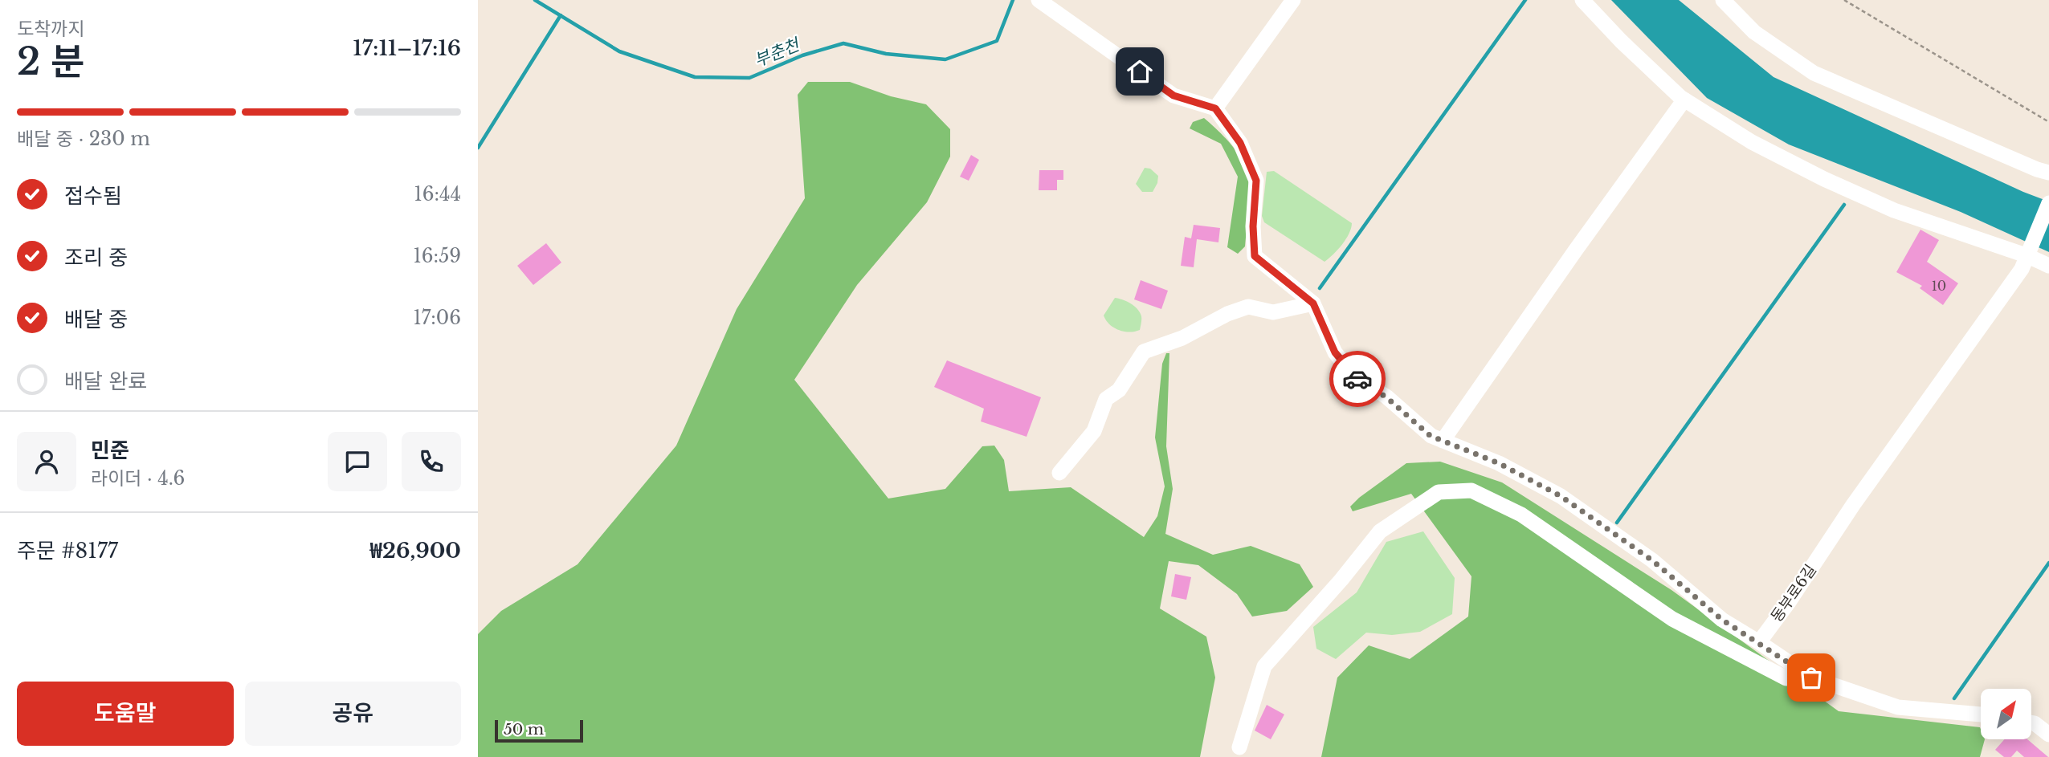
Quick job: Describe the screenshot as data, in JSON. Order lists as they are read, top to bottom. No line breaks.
{"streets":{"lane":["동부로6길"]},"water":["부춘천"],"house_numbers":["10"],"scale_bar":"50 m","north":"top right","page":{"heading":["2 분","도착까지","17:11–17:16"],"panel":["민준","라이더 · 4.6","주문 #8177","₩26,900"],"bar":"배달 중 · 230 m","list":[["접수됨","16:44"],["조리 중","16:59"],["배달 중","17:06"],"배달 완료"],"buttons":["도움말","공유"],"scale":"50 m"}}
